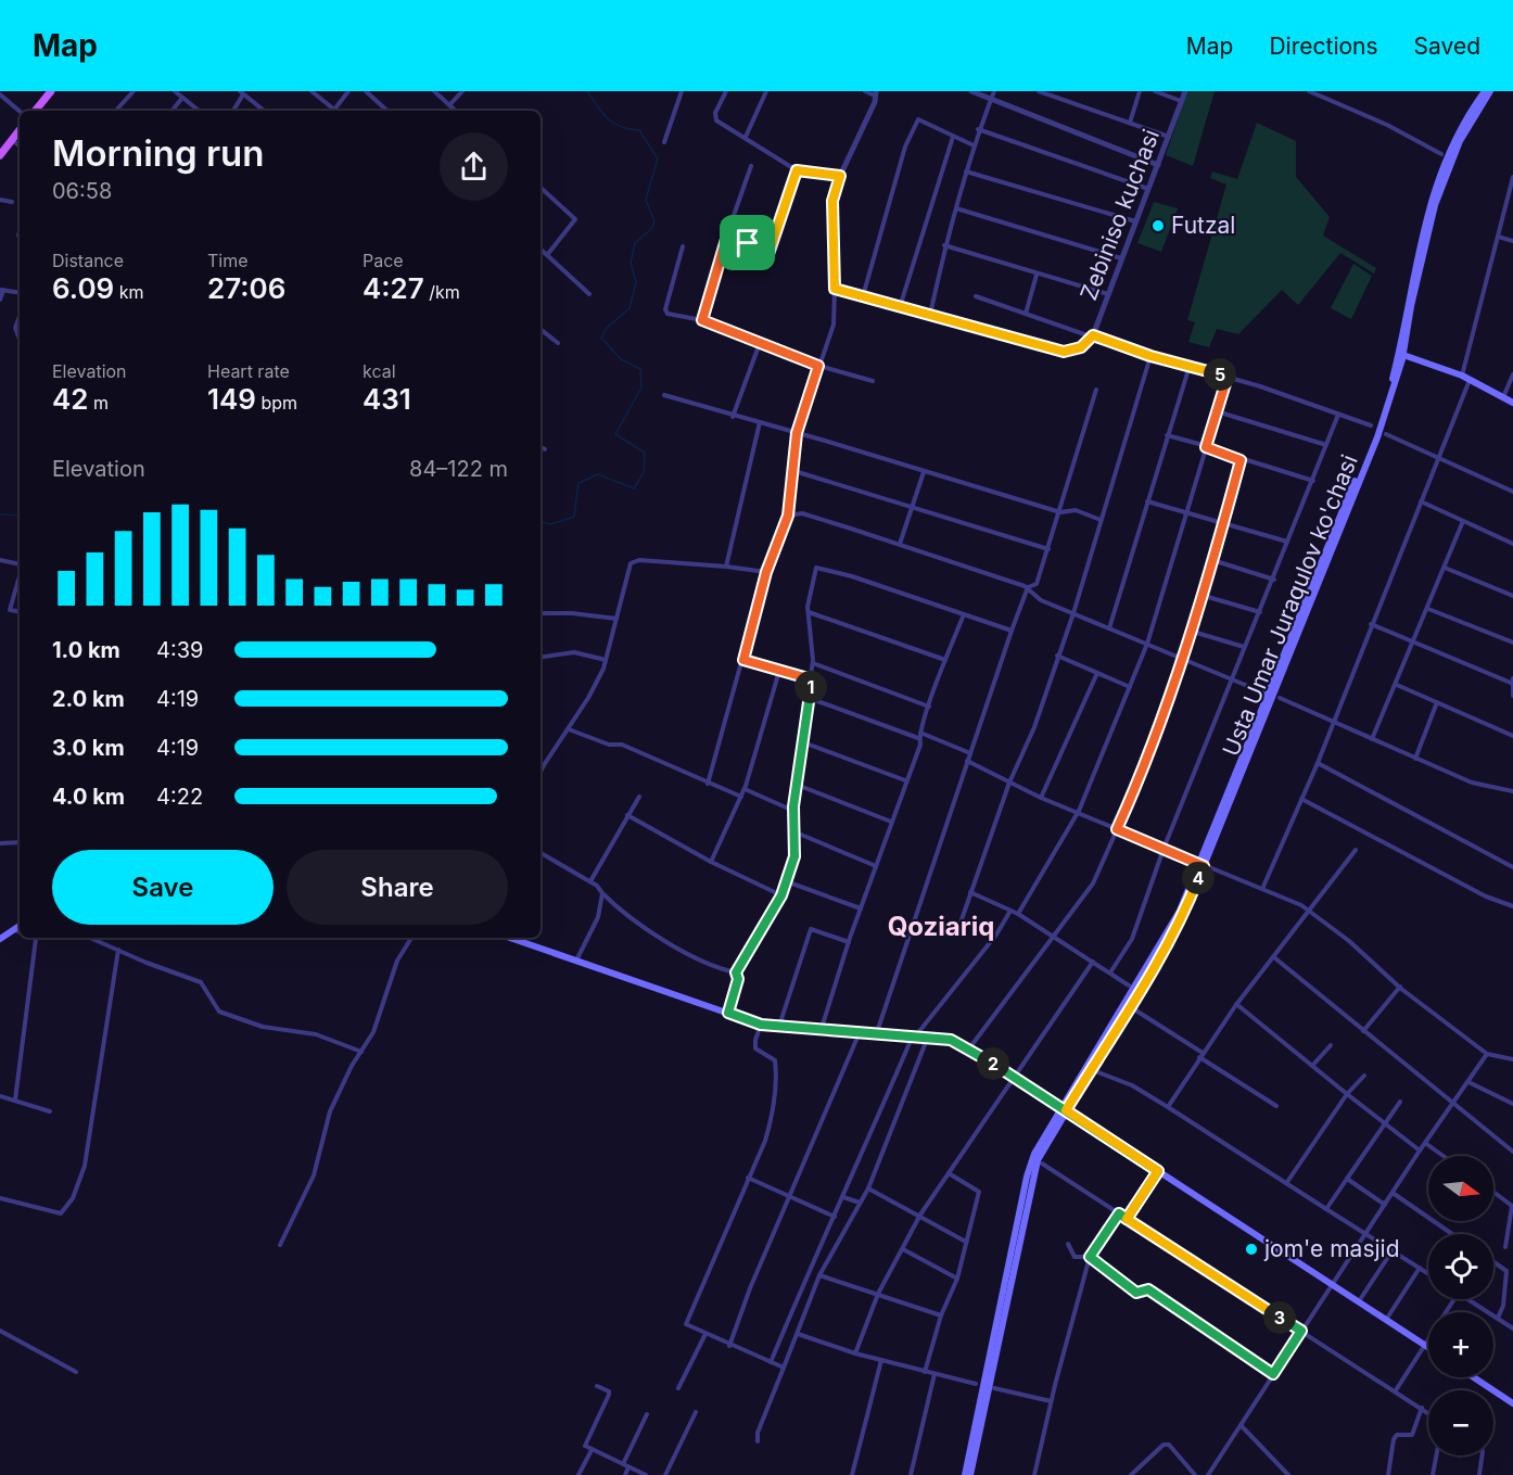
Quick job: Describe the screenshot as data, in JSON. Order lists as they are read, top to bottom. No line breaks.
{"streets":{"main road":["Usta Umar Juraqulov ko'chasi"],"street":["Zebiniso kuchasi"]},"districts":["Qoziariq"],"places":["Futzal","jom'e masjid"],"north":"right","page":{"header":"Map","nav":["Map","Directions","Saved"],"heading":["Morning run","06:58"],"stats":[["Distance","6.09 km"],["Time","27:06"],["Pace","4:27 /km"],["Elevation","42 m"],["Heart rate","149 bpm"],["kcal","431"]],"pins":["5","1","4","2","3"],"chart":["Elevation","84–122 m"],"list":[{"name":"1.0 km","note":"4:39"},{"name":"2.0 km","note":"4:19"},{"name":"3.0 km","note":"4:19"},{"name":"4.0 km","note":"4:22"}],"buttons":["Save","Share"],"map_buttons":["+","−"]}}
